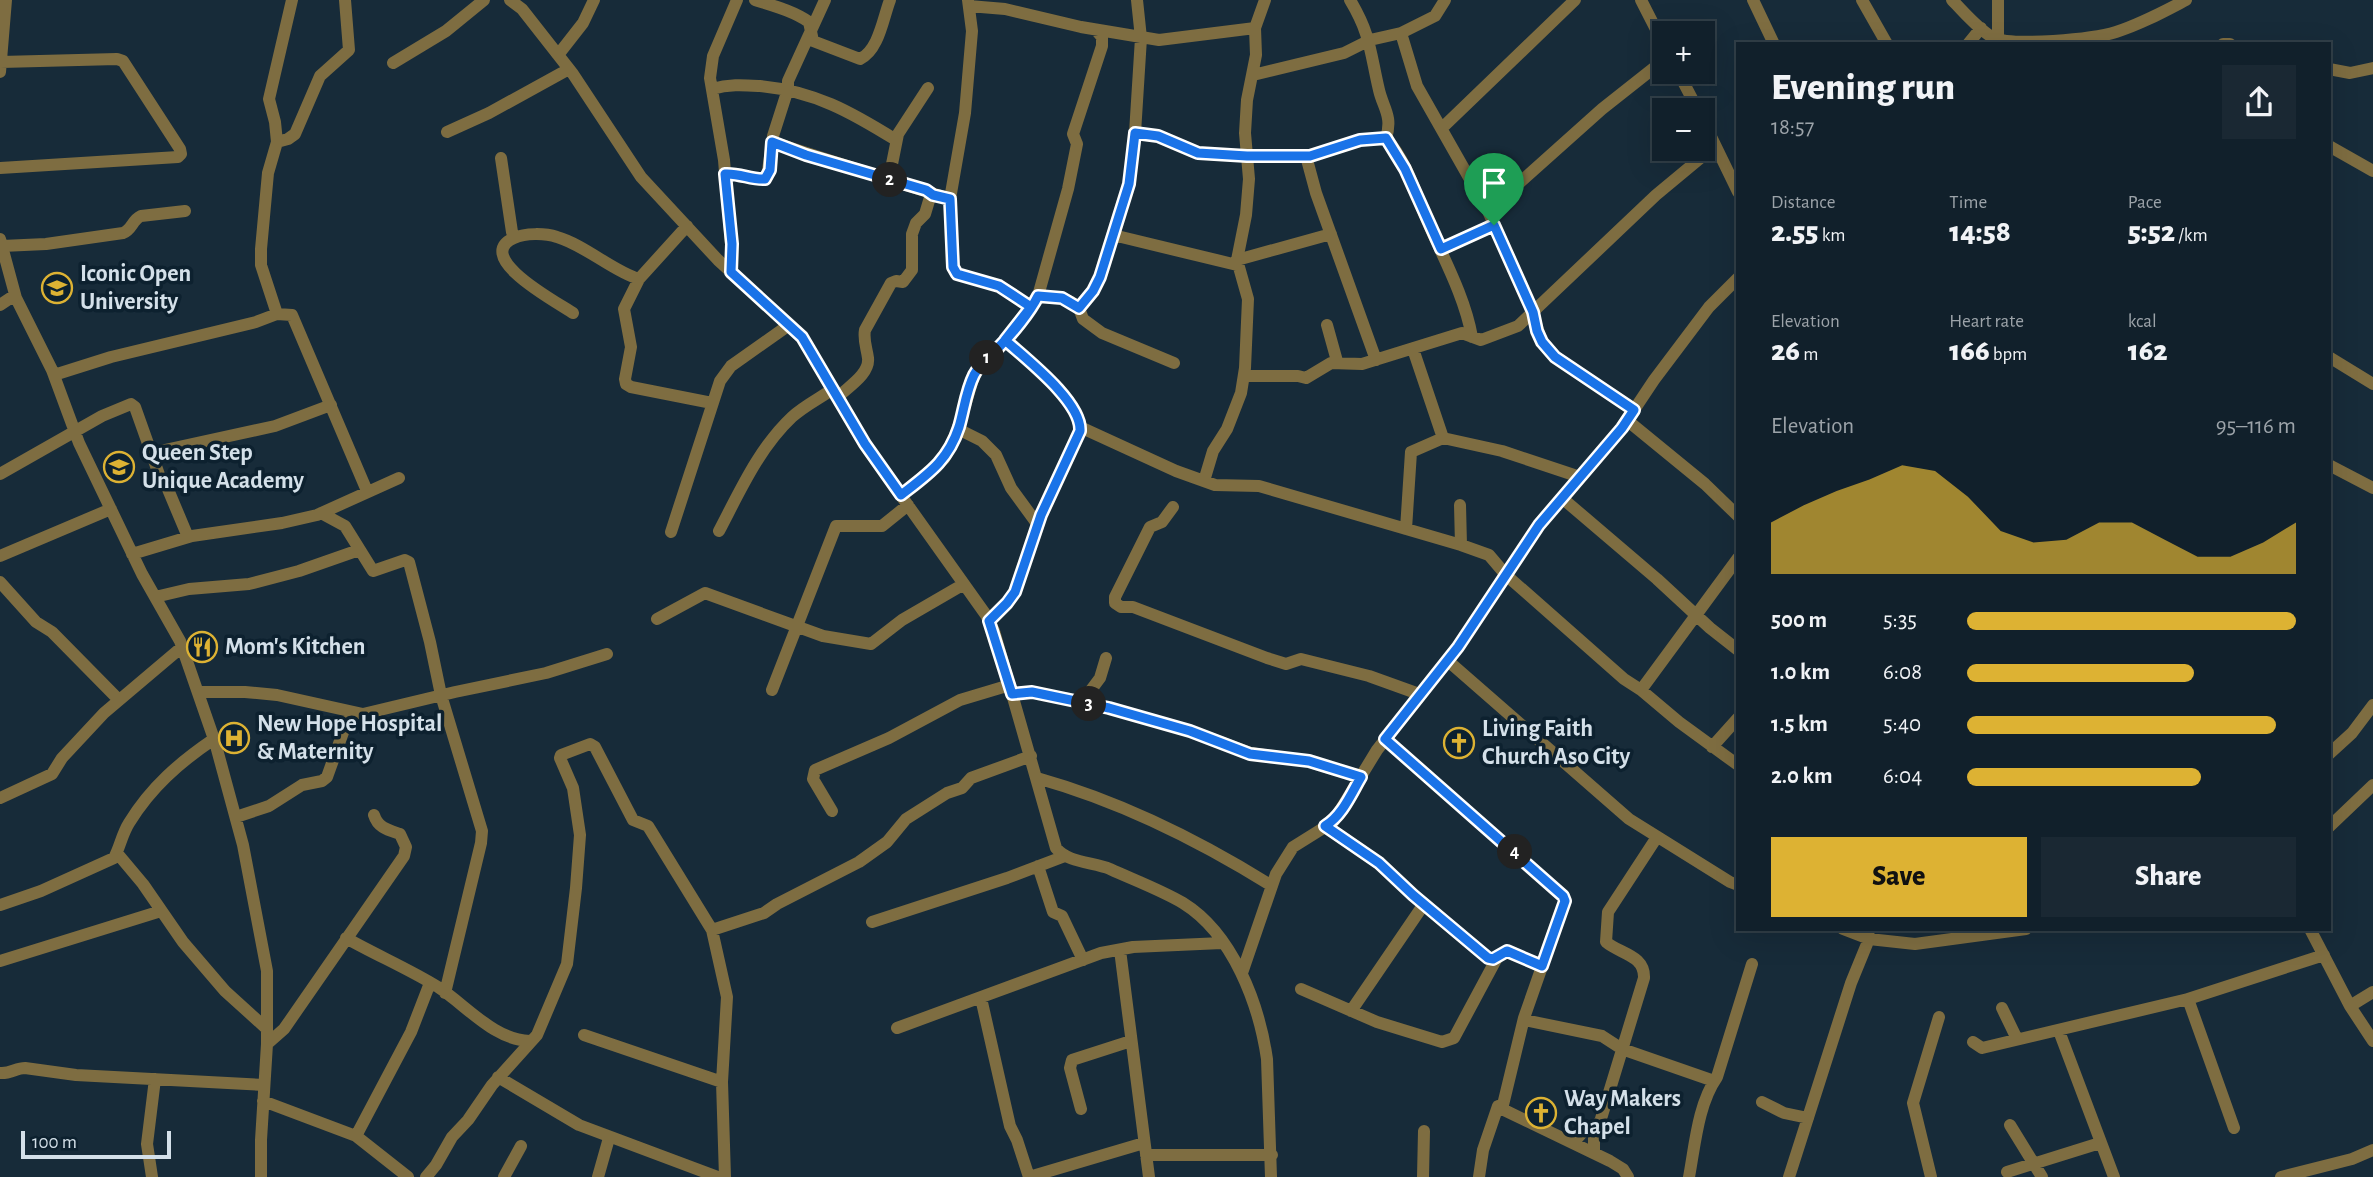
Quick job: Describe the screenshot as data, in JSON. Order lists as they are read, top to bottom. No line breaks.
{"places":{"school or university":["Iconic Open University","Queen Step Unique Academy"],"restaurant":["Mom's Kitchen"],"hospital":["New Hope Hospital & Maternity"],"church":["Living Faith Church Aso City","Way Makers Chapel"]},"scale_bar":"100 m","page":{"map_buttons":["+","−"],"heading":["Evening run","18:57"],"stats":[["Distance","2.55 km"],["Time","14:58"],["Pace","5:52 /km"],["Elevation","26 m"],["Heart rate","166 bpm"],["kcal","162"]],"pins":["2","1","3","4"],"chart":["Elevation","95–116 m"],"list":[{"name":"500 m","note":"5:35"},{"name":"1.0 km","note":"6:08"},{"name":"1.5 km","note":"5:40"},{"name":"2.0 km","note":"6:04"}],"buttons":["Save","Share"],"scale":"100 m"}}
